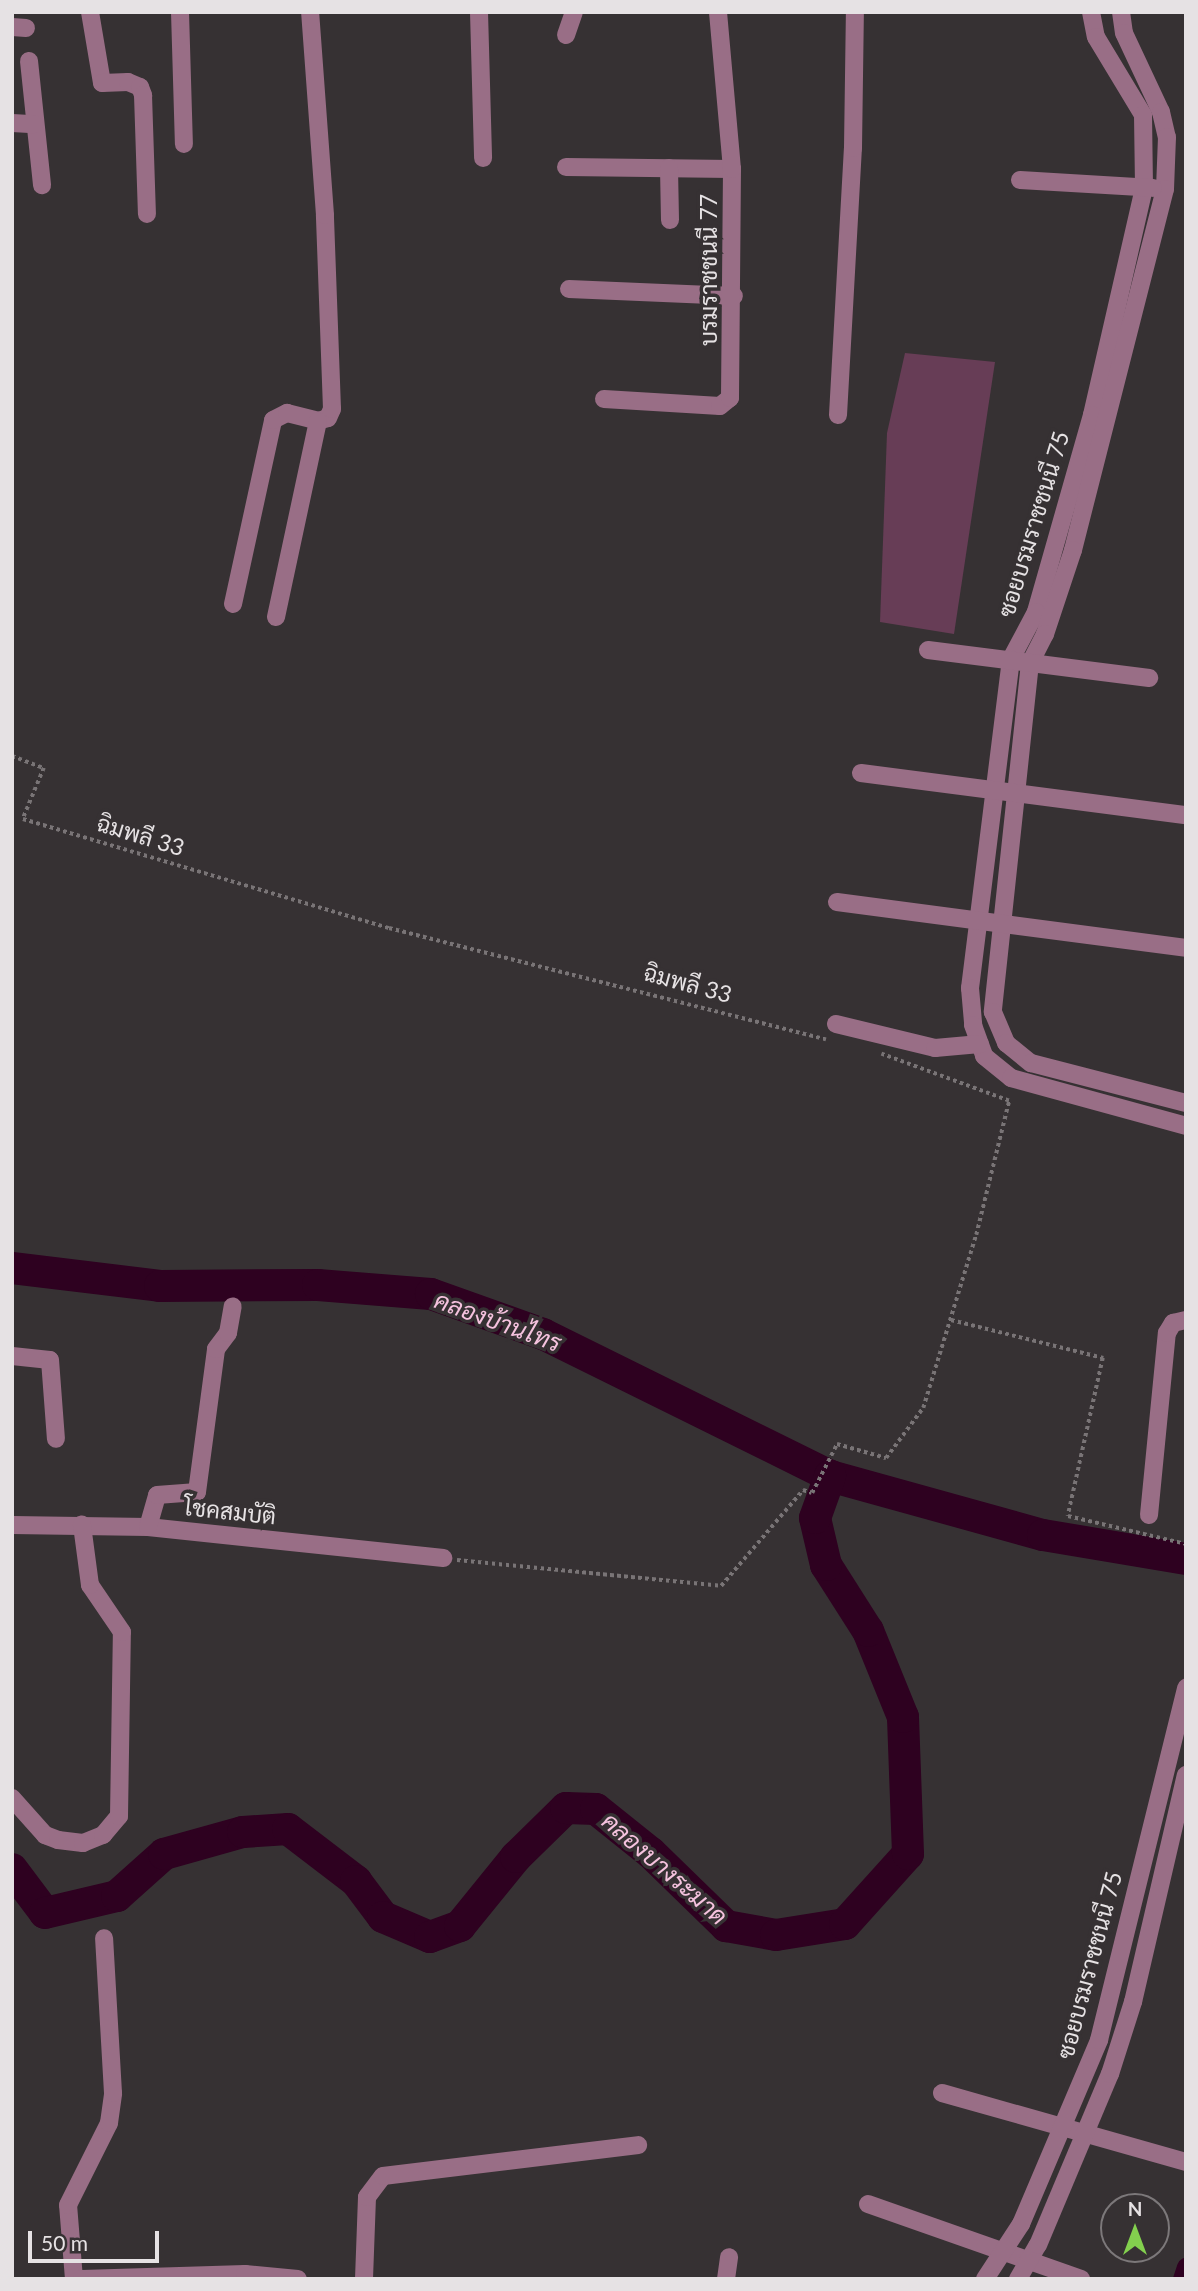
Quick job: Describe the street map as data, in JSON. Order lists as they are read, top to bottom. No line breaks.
{"streets":{"street":["บรมราชชนนี 77","ซอยบรมราชชนนี 75","โชคสมบัติ"],"path":["ฉิมพลี 33"]},"water":["คลองบ้านไทร","คลองบางระมาด"],"scale_bar":"50 m","north":"top"}
